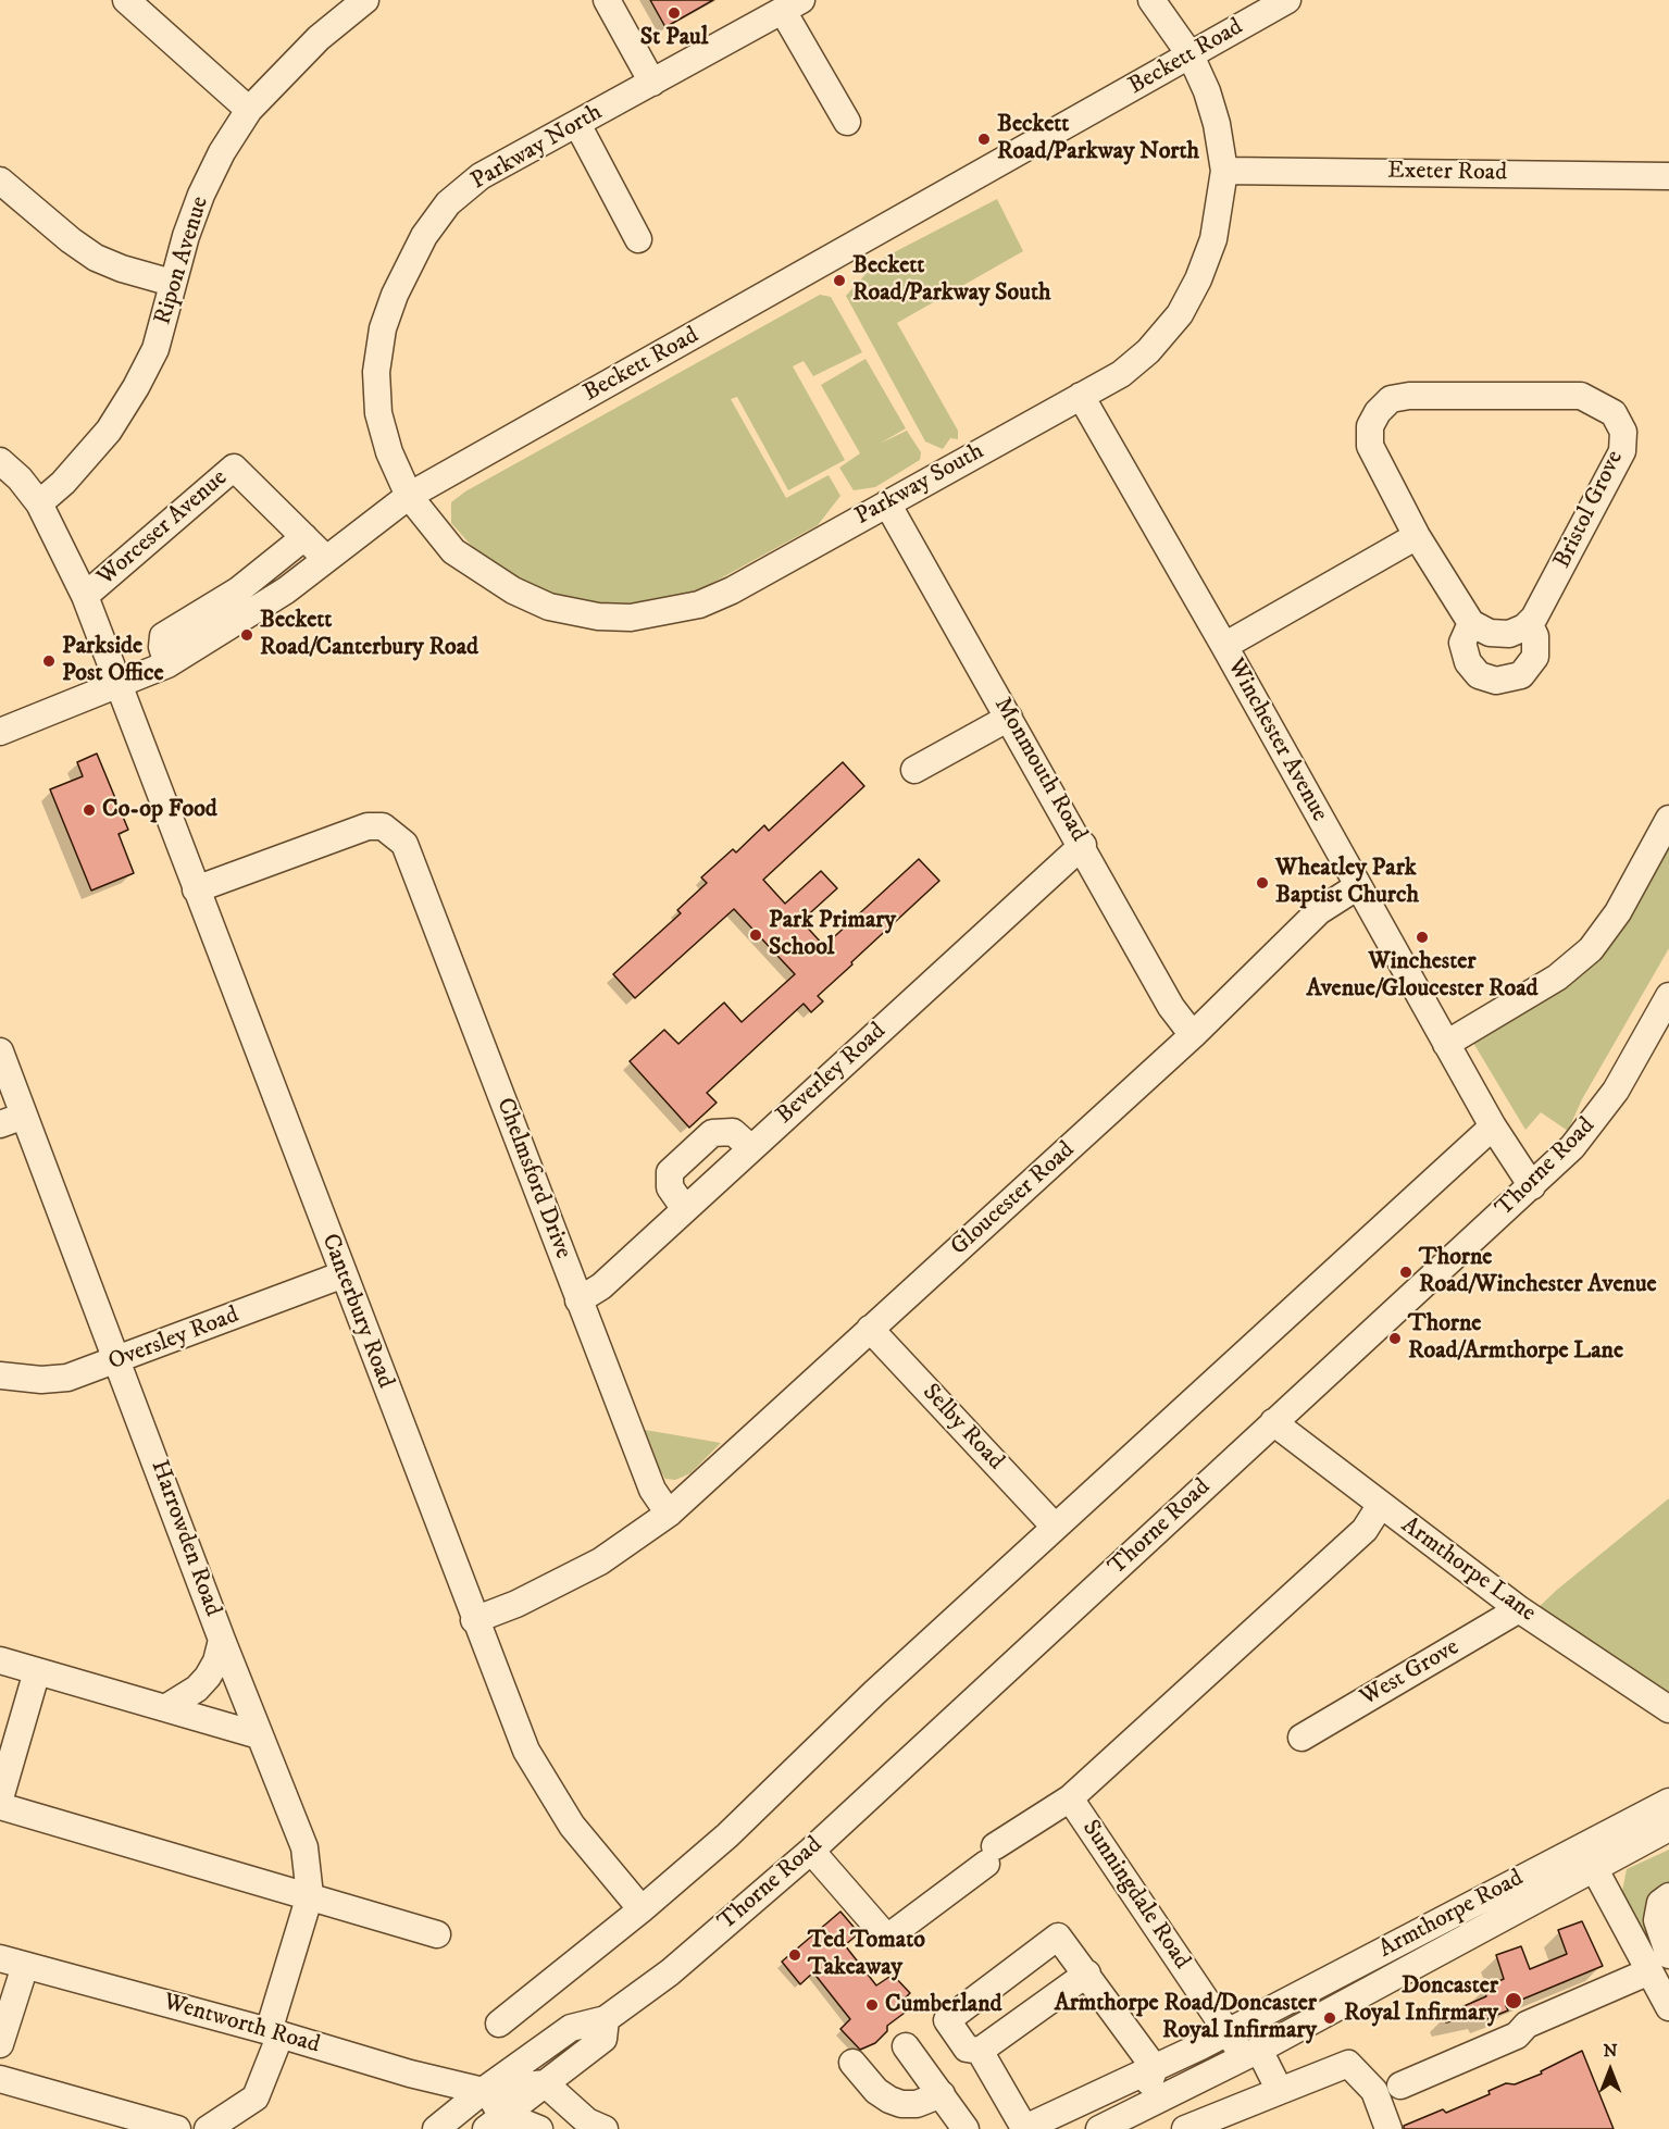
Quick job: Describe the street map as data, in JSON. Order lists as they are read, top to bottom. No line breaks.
{"streets":{"street":["Beckett Road","Parkway North","Exeter Road","Ripon Avenue","Parkway South","Bristol Grove","Worceser Avenue","Winchester Avenue","Monmouth Road","Beverley Road","Thorne Road","Chelmsford Drive","Gloucester Road","Canterbury Road","Oversley Road","Selby Road","Harrowden Road","Armthorpe Lane","West Grove","Sunningdale Road","Armthorpe Road","Wentworth Road"]},"crossings":[["Beckett Road","Parkway North"],["Beckett Road","Parkway South"],["Beckett Road","Worceser Avenue"],["Beckett Road","Canterbury Road"],["Parkway North","Parkway South"],["Exeter Road","Parkway South"],["Ripon Avenue","Canterbury Road"],["Parkway South","Winchester Avenue"],["Parkway South","Monmouth Road"],["Worceser Avenue","Canterbury Road"],["Winchester Avenue","Thorne Road"],["Winchester Avenue","Gloucester Road"],["Monmouth Road","Beverley Road"],["Monmouth Road","Gloucester Road"],["Beverley Road","Chelmsford Drive"],["Thorne Road","Armthorpe Lane"],["Thorne Road","Wentworth Road"],["Chelmsford Drive","Gloucester Road"],["Chelmsford Drive","Canterbury Road"],["Gloucester Road","Selby Road"],["Canterbury Road","Oversley Road"],["Oversley Road","Harrowden Road"],["Harrowden Road","Wentworth Road"],["Armthorpe Lane","West Grove"],["Sunningdale Road","Armthorpe Road"]],"places":["St Paul","Beckett Road/Parkway North","Beckett Road/Parkway South","Beckett Road/Canterbury Road","Parkside Post Office","Co-op Food","Wheatley Park Baptist Church","Park Primary School","Winchester Avenue/Gloucester Road","Thorne Road/Winchester Avenue","Thorne Road/Armthorpe Lane","Ted Tomato Takeaway","Doncaster Royal Infirmary","Cumberland","Armthorpe Road/Doncaster Royal Infirmary"],"north":"top"}
